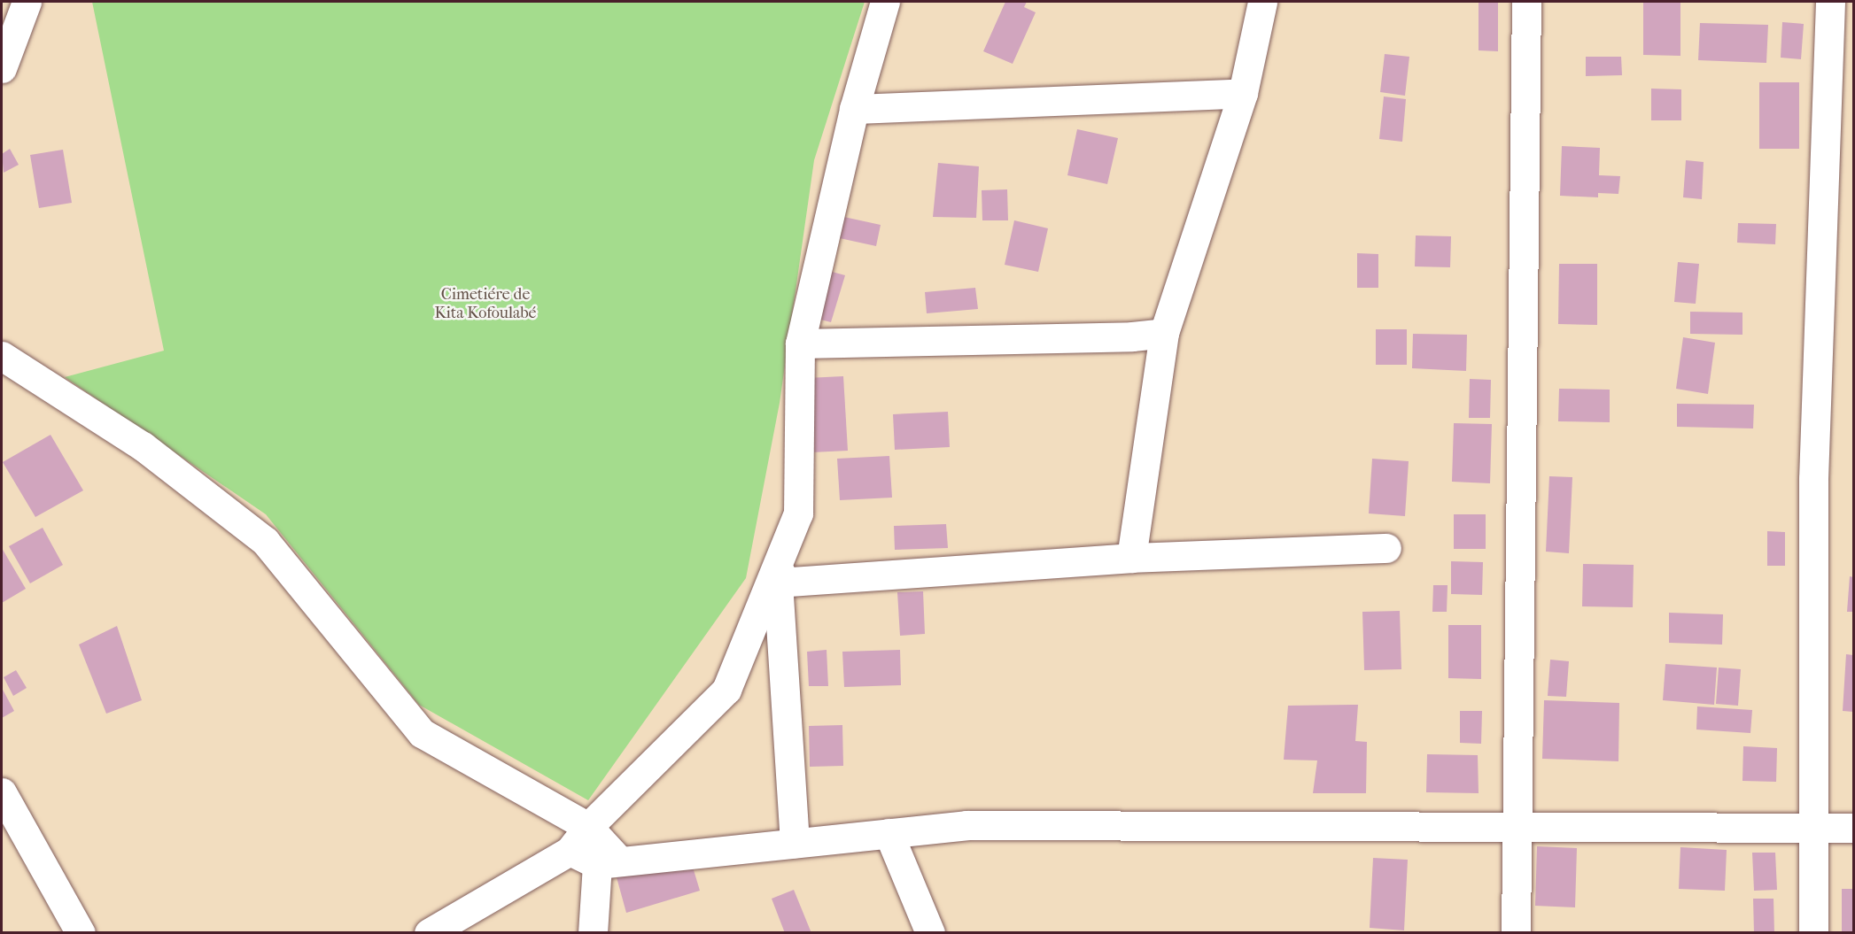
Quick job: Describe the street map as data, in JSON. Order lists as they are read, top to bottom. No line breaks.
{"parks":["Cimetiére de Kita Kofoulabé"]}
